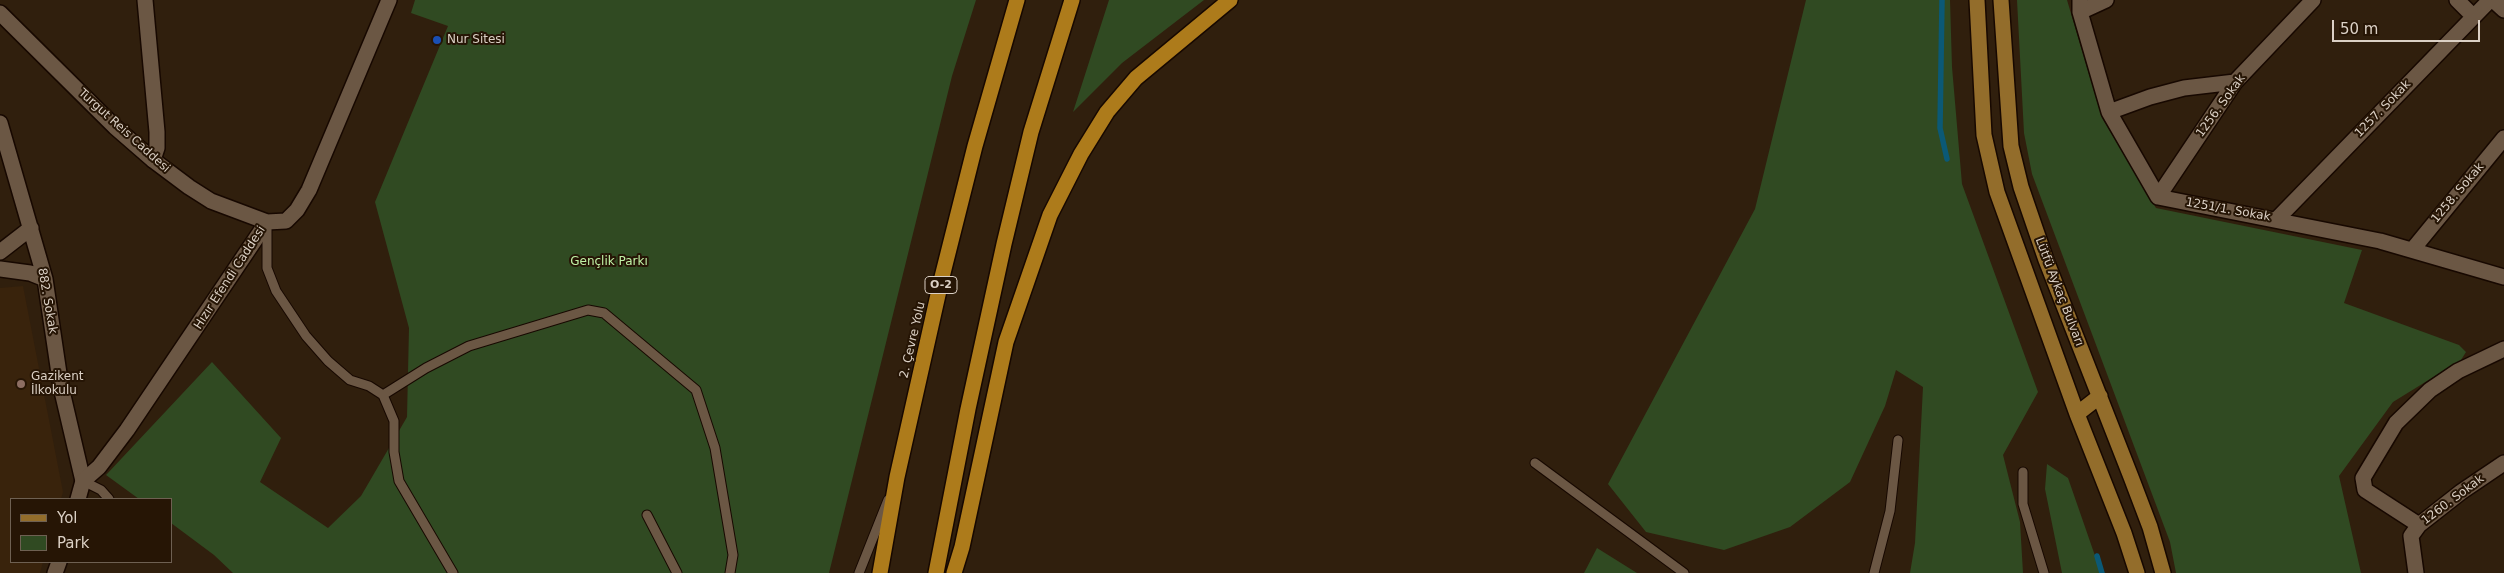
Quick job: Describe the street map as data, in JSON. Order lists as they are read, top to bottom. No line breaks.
{"streets":{"highway":["O-2","2. Çevre Yolu"],"main road":["Lütfü Aykaç Bulvarı"],"street":["1256. Sokak","1257. Sokak","Turgut Reis Caddesi","1258. Sokak","1251/1. Sokak","Hızır Efendi Caddesi","882. Sokak","1260. Sokak"]},"crossings":[["1256. Sokak","1251/1. Sokak"],["1257. Sokak","1251/1. Sokak"],["Turgut Reis Caddesi","Hızır Efendi Caddesi"],["1258. Sokak","1251/1. Sokak"],["Hızır Efendi Caddesi","882. Sokak"]],"parks":["Gençlik Parkı"],"places":["Nur Sitesi","Gazikent İlkokulu"],"legend":["Yol","Park"],"scale_bar":"50 m"}
